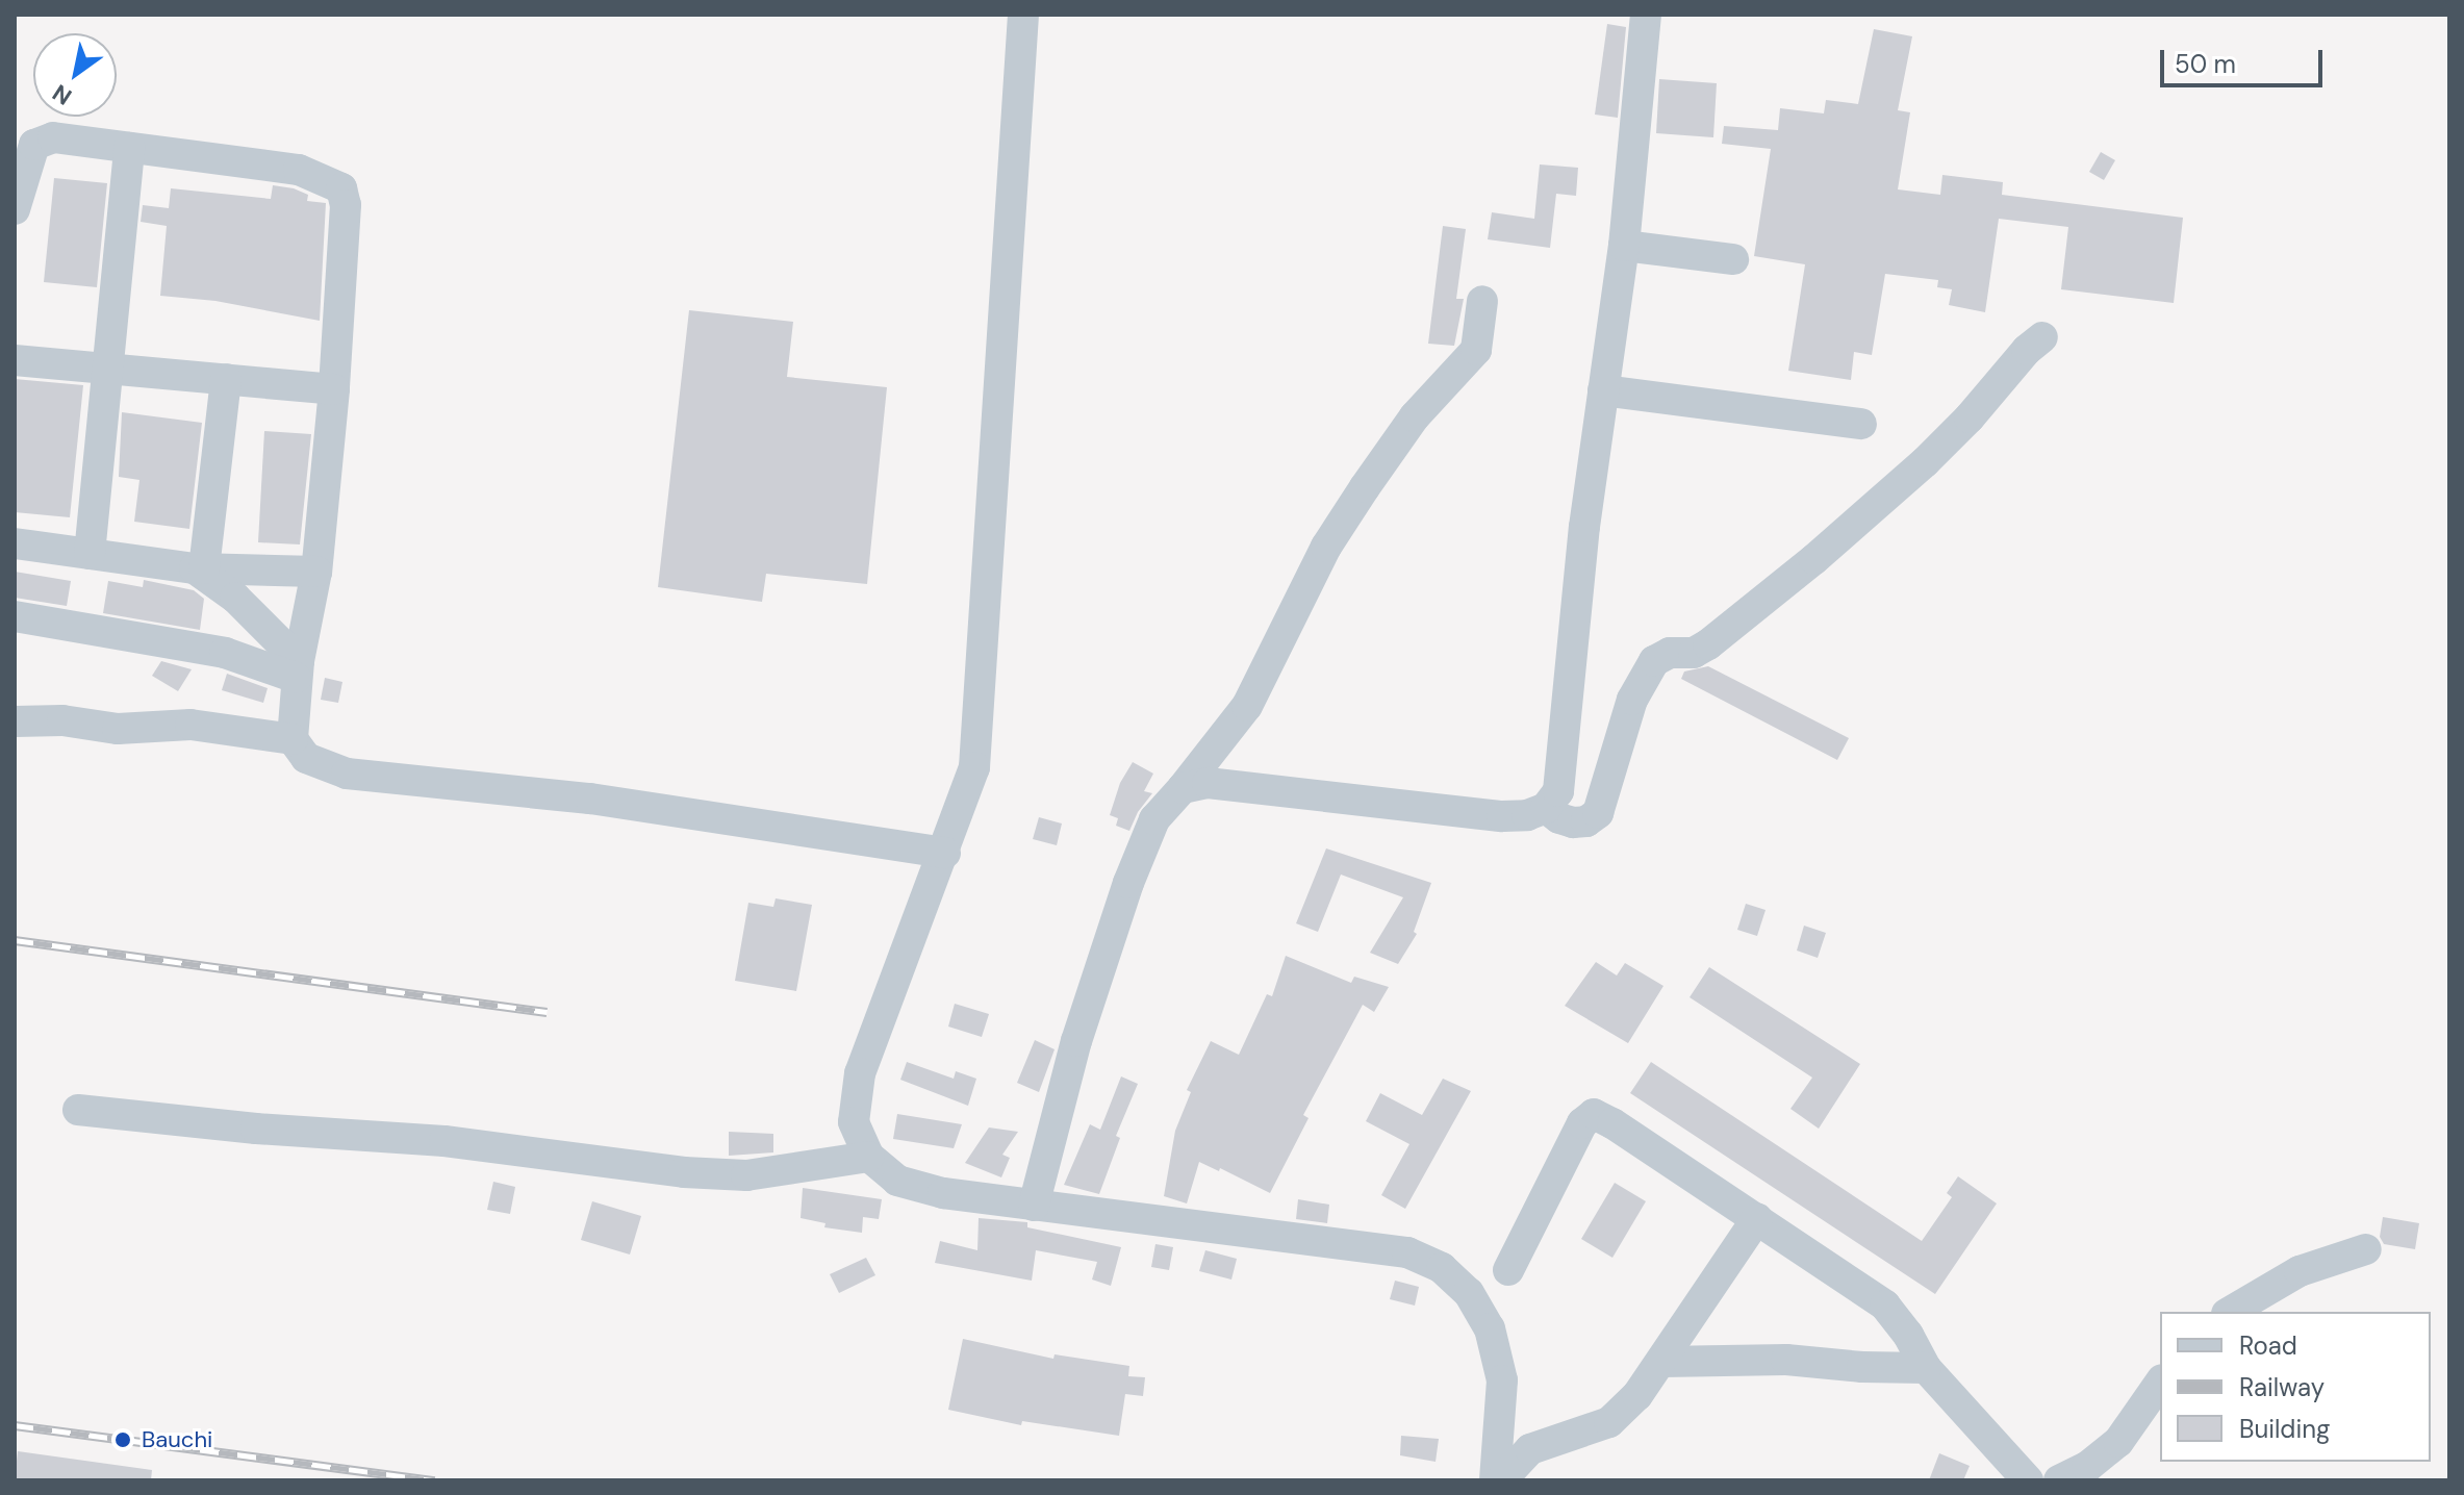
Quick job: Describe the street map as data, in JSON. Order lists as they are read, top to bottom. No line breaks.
{"places":["Bauchi"],"legend":["Road","Railway","Building"],"scale_bar":"50 m","north":"bottom left"}
